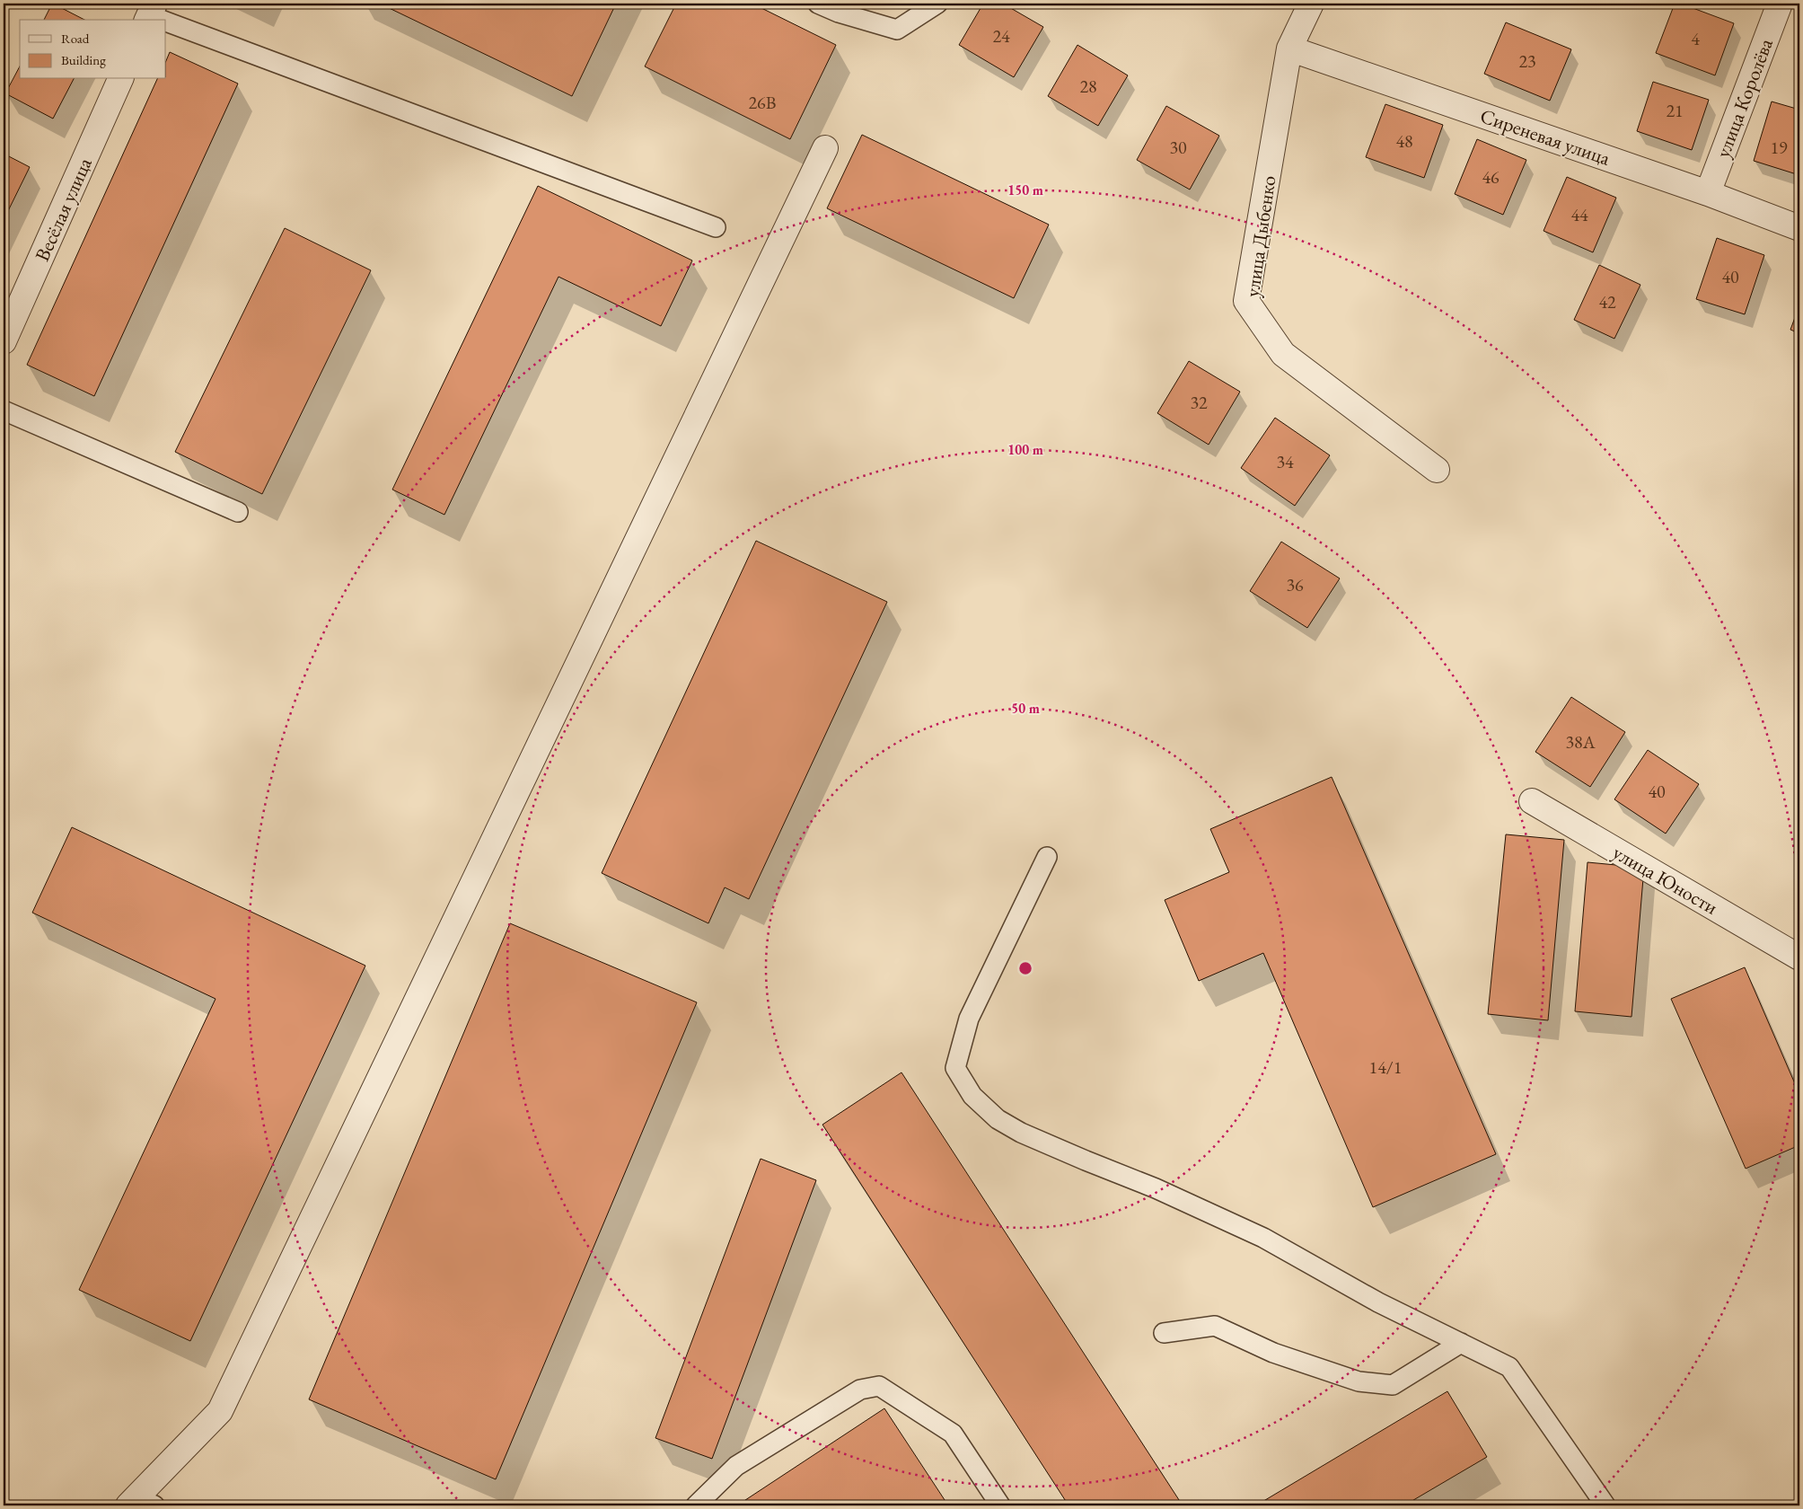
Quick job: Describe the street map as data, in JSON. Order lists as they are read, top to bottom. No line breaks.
{"streets":{"street":["улица Королёва","Сиреневая улица","Весёлая улица","улица Дыбенко","улица Юности"]},"crossings":[["улица Королёва","Сиреневая улица"],["Сиреневая улица","улица Дыбенко"]],"house_numbers":["24","4","23","28","26В","21","48","30","19","46","44","40","42","32","34","36","38А","40","14/1"],"legend":["Road","Building"],"rings":["150 m","100 m","50 m"]}
